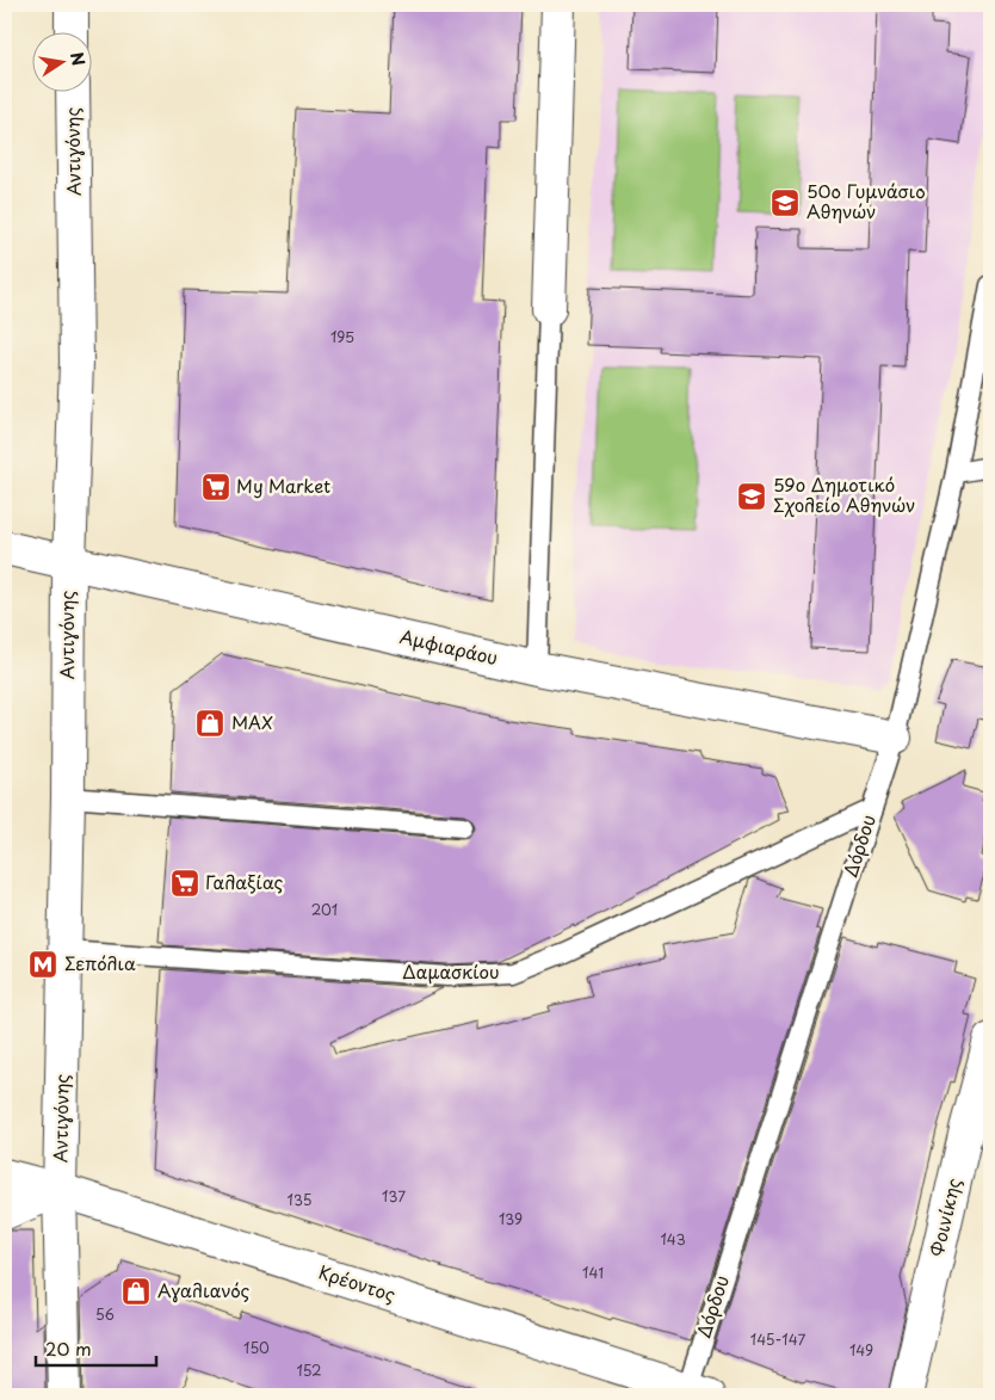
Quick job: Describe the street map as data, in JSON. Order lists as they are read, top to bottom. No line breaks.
{"streets":{"street":["Αντιγόνης","Αμφιαράου","Φοινίκης","Κρέοντος"],"lane":["Δόρδου","Δαμασκίου"]},"crossings":[["Αντιγόνης","Αμφιαράου"],["Αντιγόνης","Δαμασκίου"],["Αντιγόνης","Κρέοντος"],["Αμφιαράου","Δόρδου"],["Δόρδου","Δαμασκίου"],["Δόρδου","Κρέοντος"]],"places":{"school or university":["50ο Γυμνάσιο Αθηνών","59ο Δημοτικό Σχολείο Αθηνών"],"supermarket":["My Market","Γαλαξίας"],"shop":["MAX","Αγαλιανός"],"metro station":["Σεπόλια"]},"house_numbers":["195","201","137","135","139","143","141","56","145-147","150","149","152"],"scale_bar":"20 m","north":"right"}
